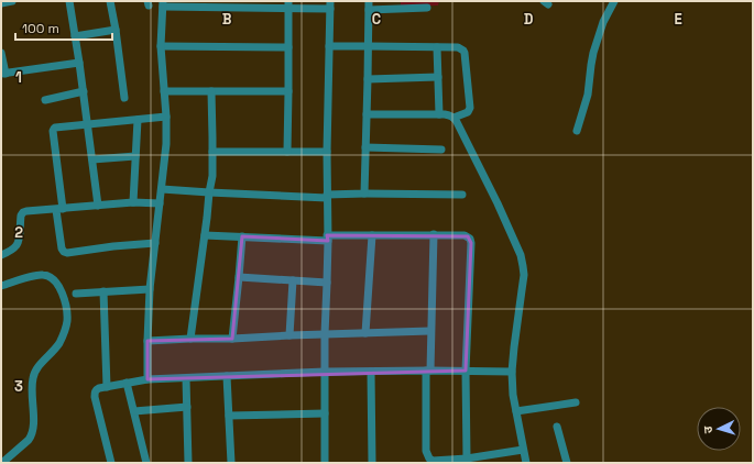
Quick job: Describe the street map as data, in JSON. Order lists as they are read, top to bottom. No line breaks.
{"scale_bar":"100 m","north":"left","grid":{"columns":["B","C","D","E"],"rows":["1","2","3"]}}
